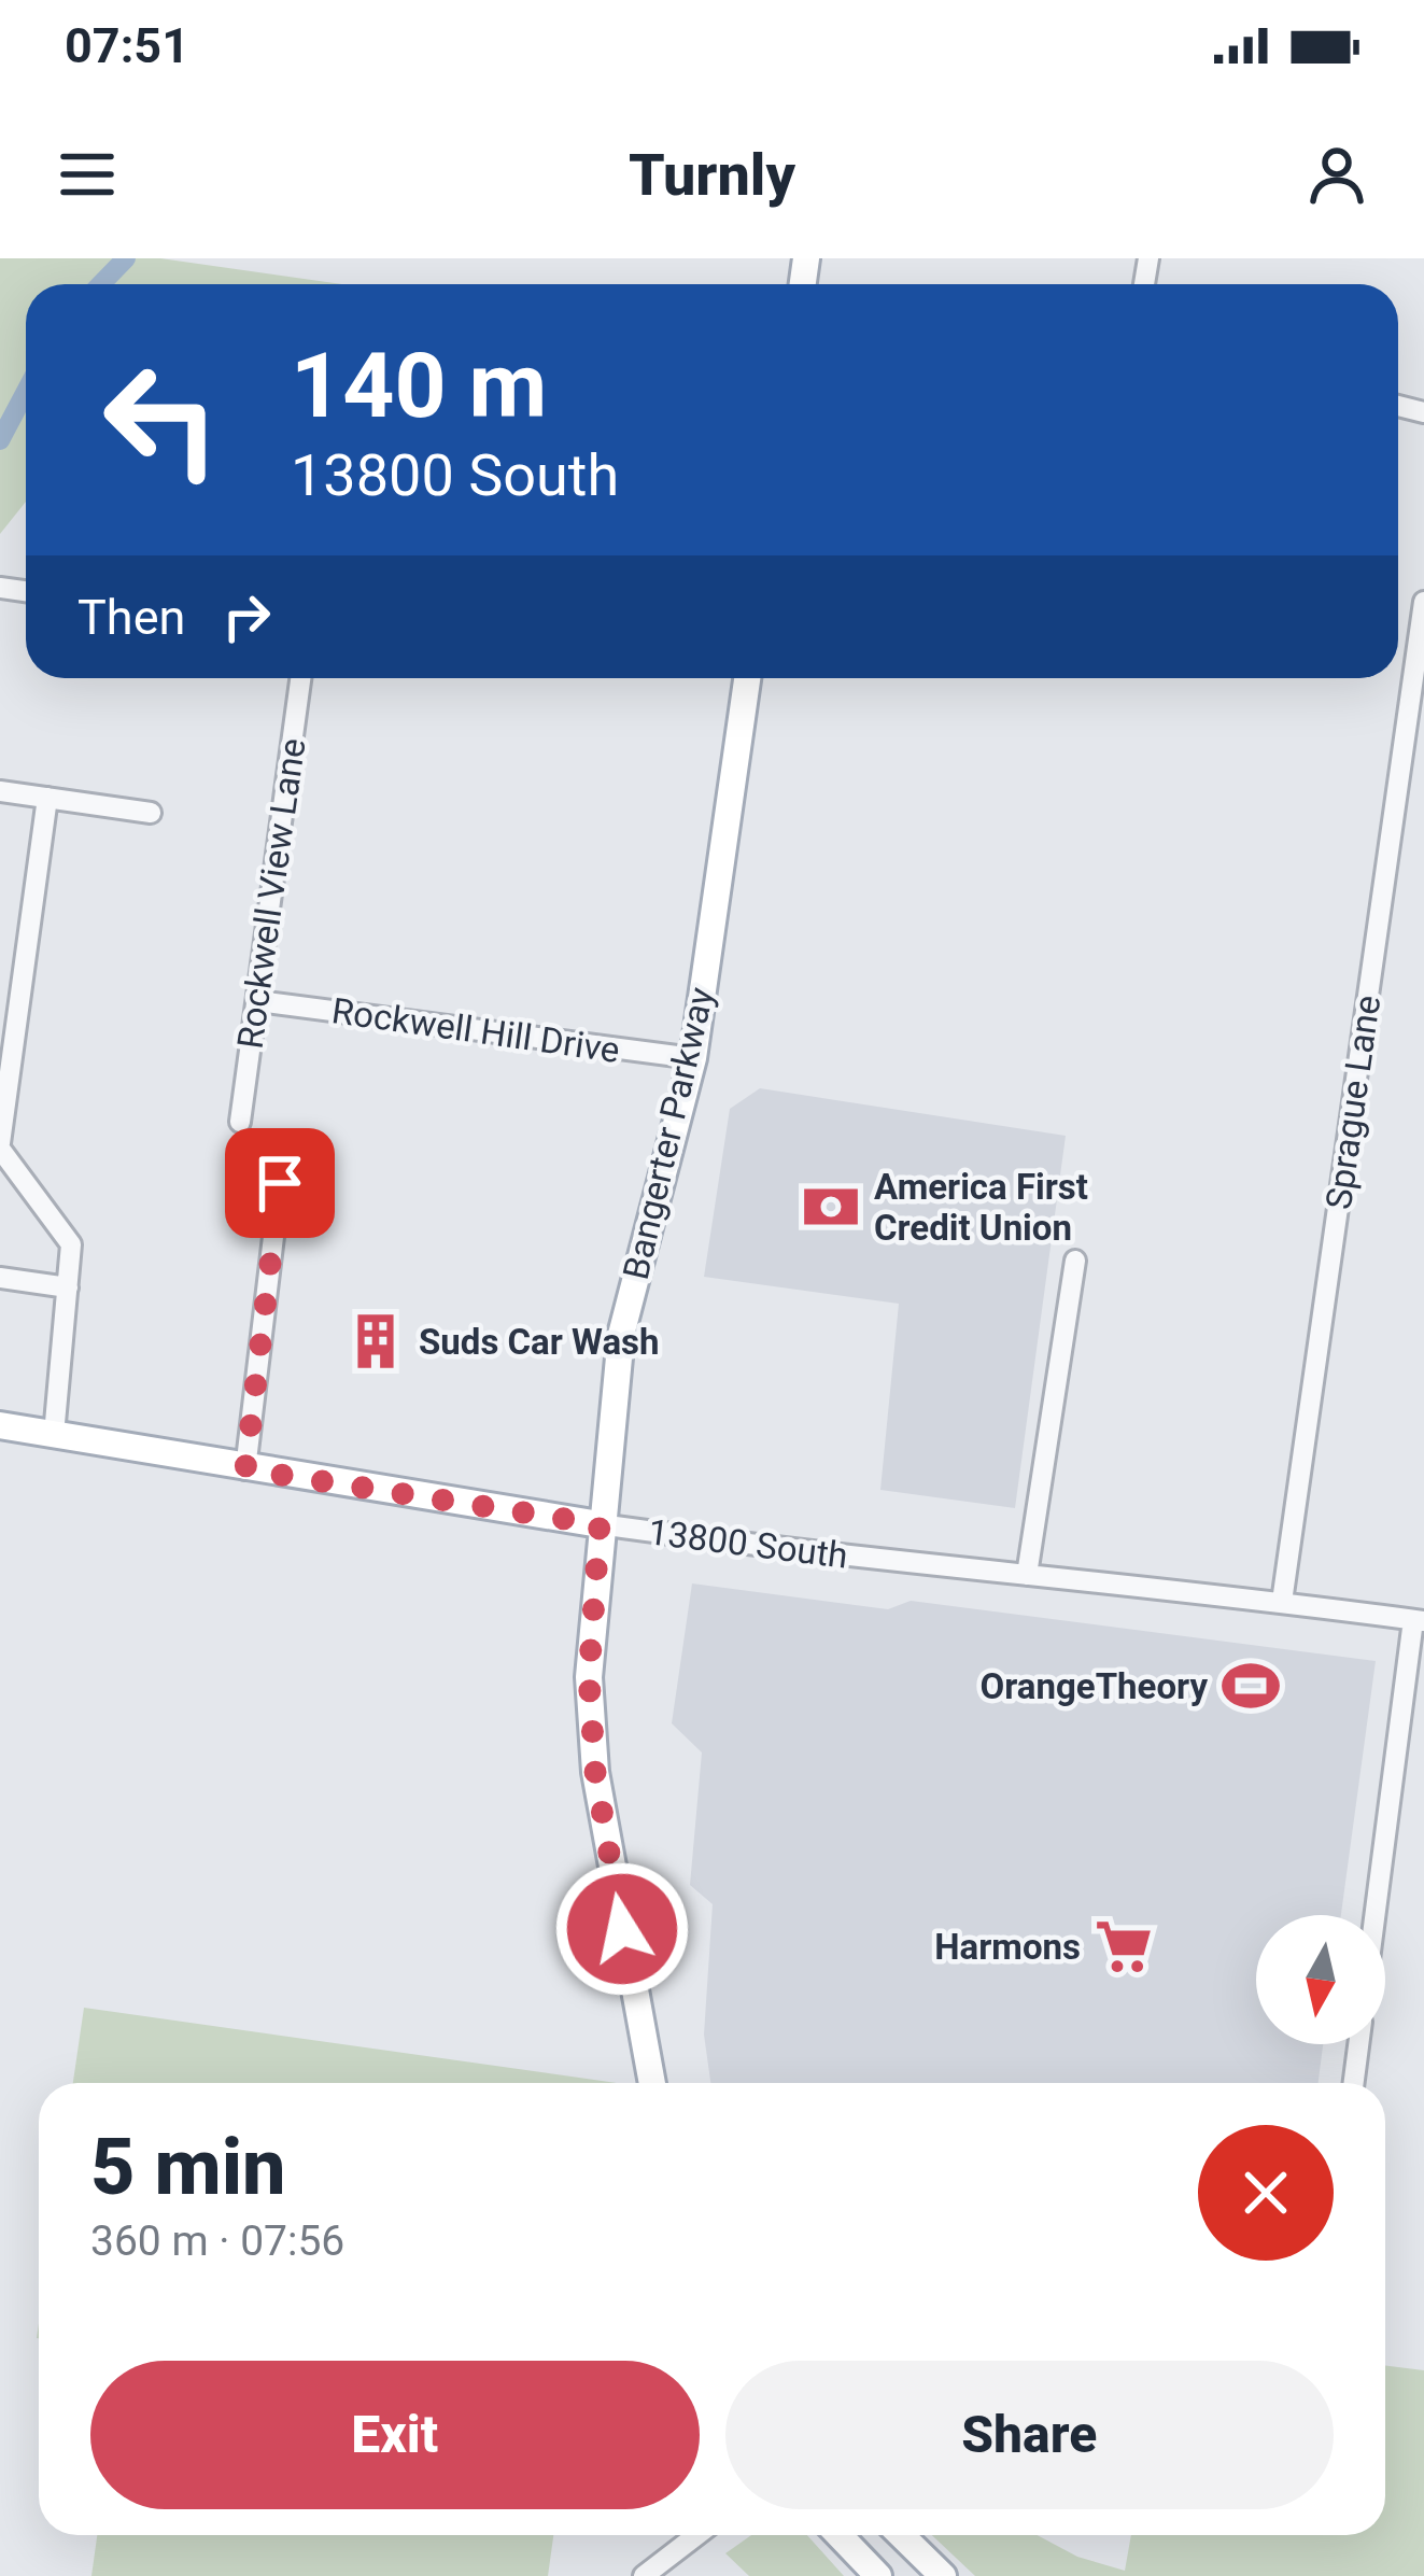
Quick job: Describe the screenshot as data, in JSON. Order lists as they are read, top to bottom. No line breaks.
{"streets":{"main road":["Bangerter Parkway","13800 South"],"street":["Rockwell View Lane","Rockwell Hill Drive","Sprague Lane"]},"crossings":[["Rockwell View Lane","Rockwell Hill Drive"],["Rockwell Hill Drive","Bangerter Parkway"],["Sprague Lane","13800 South"],["Bangerter Parkway","13800 South"]],"places":{"bank":["America First Credit Union"],"building":["Suds Car Wash"],"sports":["OrangeTheory"],"supermarket":["Harmons"]},"north":"bottom","page":{"status":"07:51","header":"Turnly","turn":["140 m","13800 South"],"then":"Then","heading":["5 min","360 m · 07:56"],"buttons":["Exit","Share"]}}
